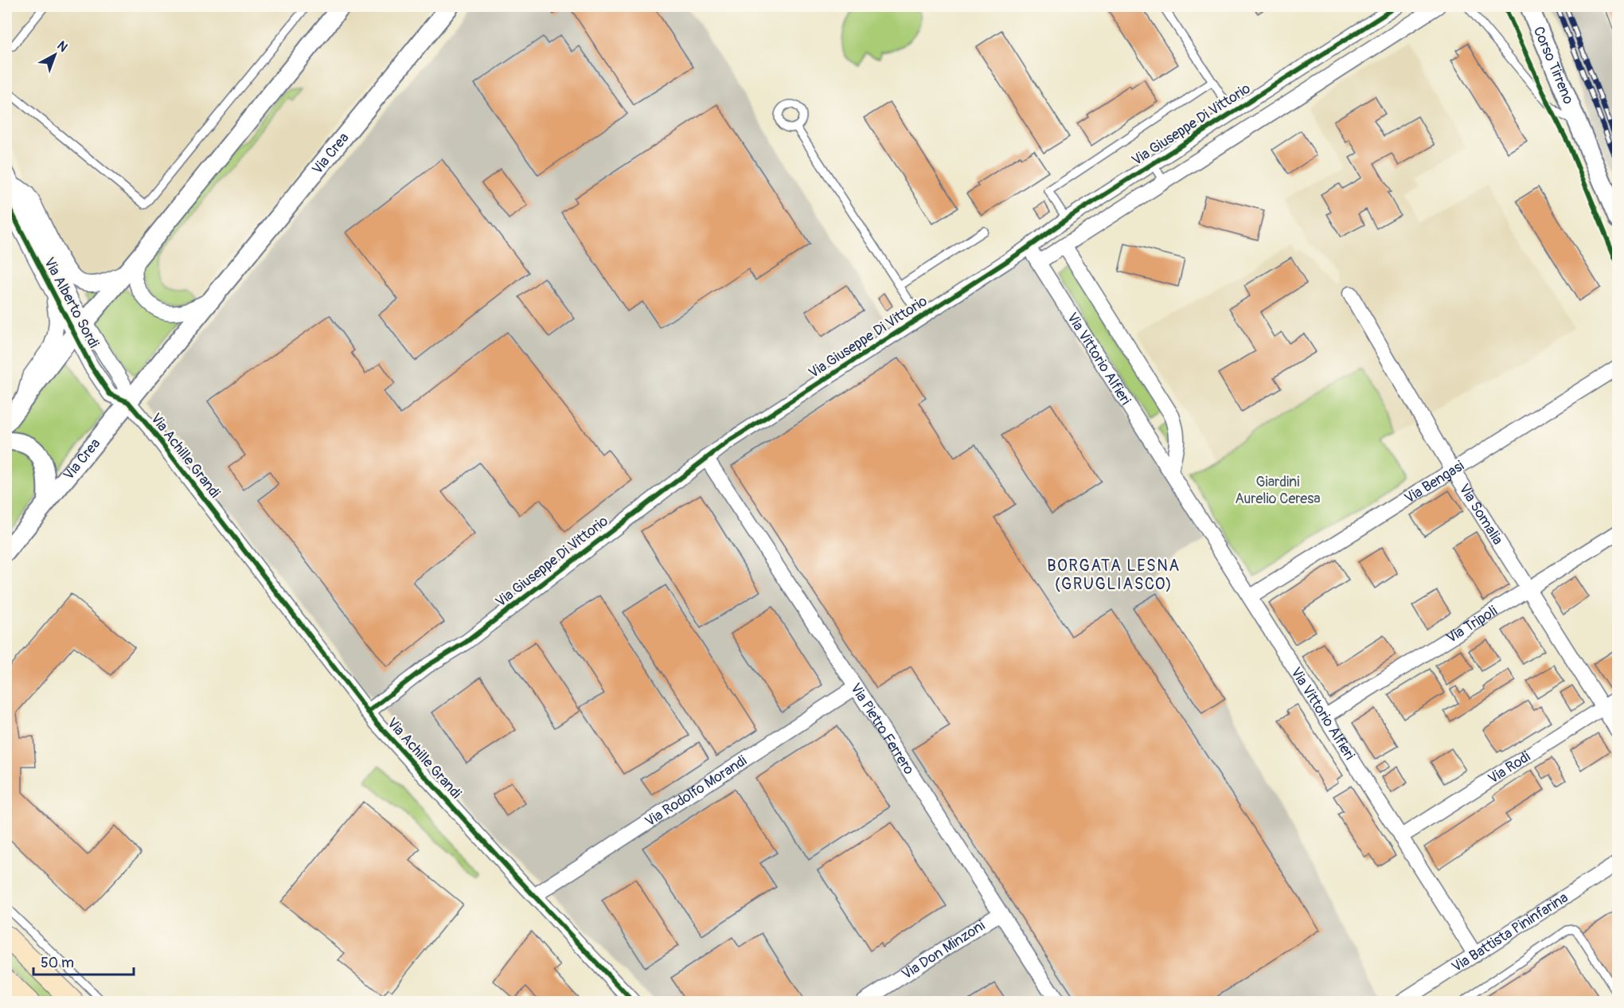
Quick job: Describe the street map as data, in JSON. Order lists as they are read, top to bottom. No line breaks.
{"streets":{"street":["Corso Tirreno","Via Giuseppe Di Vittorio","Via Crea","Via Alberto Sordi","Via Vittorio Alfieri","Via Achille Grandi","Via Bengasi","Via Somalia","Via Tripoli","Via Pietro Ferrero","Via Rodi","Via Rodolfo Morandi","Via Battista Pininfarina","Via Don Minzoni"]},"crossings":[["Via Giuseppe Di Vittorio","Via Vittorio Alfieri"],["Via Giuseppe Di Vittorio","Via Achille Grandi"],["Via Giuseppe Di Vittorio","Via Pietro Ferrero"],["Via Crea","Via Alberto Sordi"],["Via Crea","Via Achille Grandi"],["Via Alberto Sordi","Via Achille Grandi"],["Via Vittorio Alfieri","Via Bengasi"],["Via Vittorio Alfieri","Via Tripoli"],["Via Vittorio Alfieri","Via Rodi"],["Via Vittorio Alfieri","Via Battista Pininfarina"],["Via Achille Grandi","Via Rodolfo Morandi"],["Via Bengasi","Via Somalia"],["Via Somalia","Via Tripoli"],["Via Somalia","Via Rodi"],["Via Pietro Ferrero","Via Rodolfo Morandi"],["Via Pietro Ferrero","Via Don Minzoni"]],"districts":["BORGATA LESNA (GRUGLIASCO)"],"parks":["Giardini Aurelio Ceresa"],"scale_bar":"50 m","north":"top right"}
